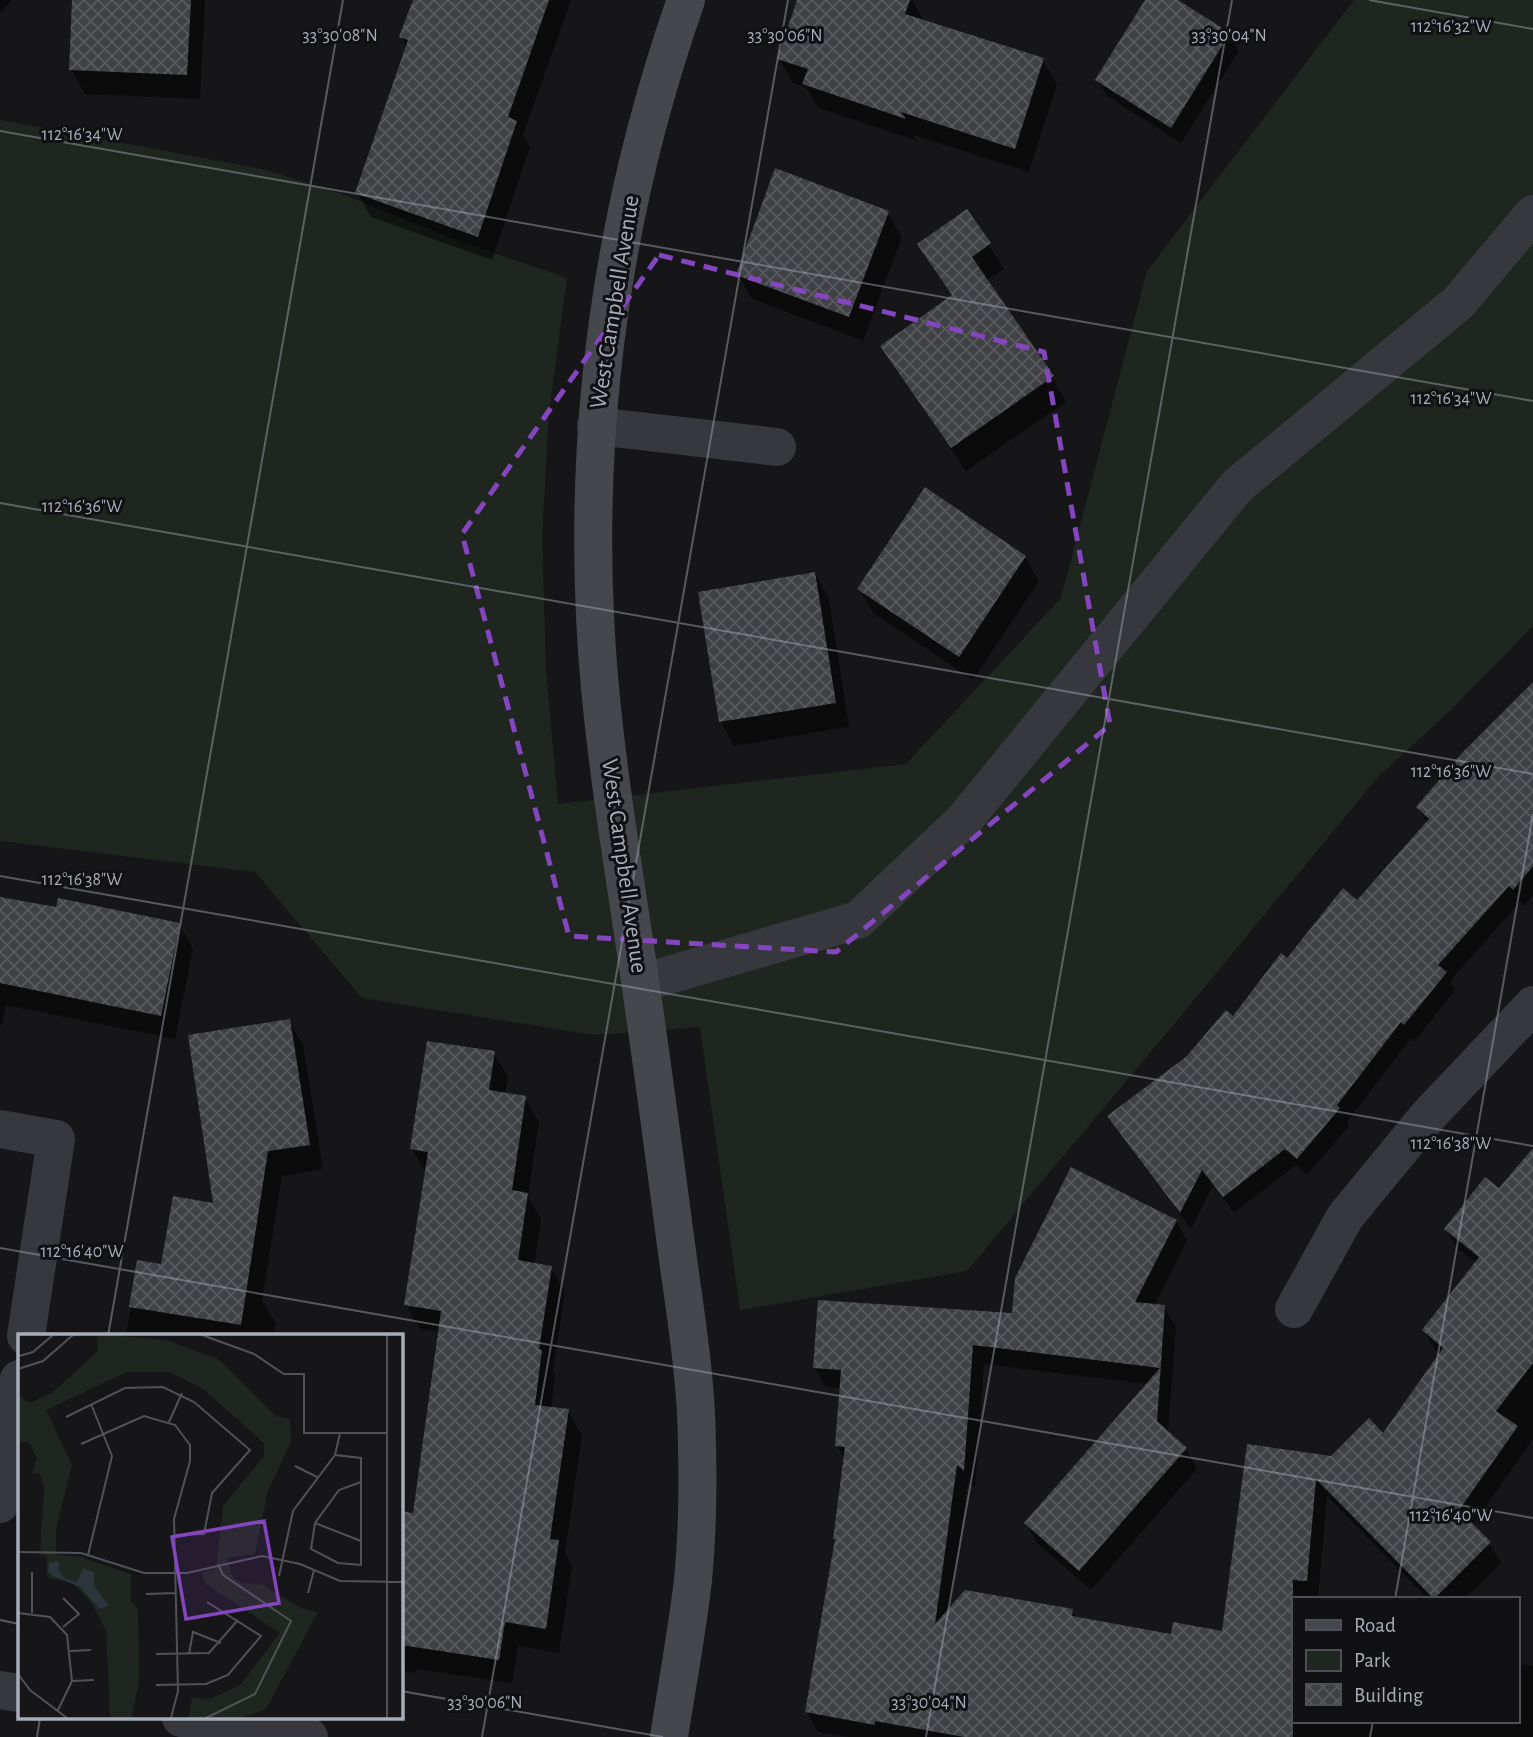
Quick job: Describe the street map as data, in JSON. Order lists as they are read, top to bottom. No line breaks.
{"streets":{"street":["West Campbell Avenue"]},"legend":["Road","Park","Building"],"coordinates":["112°16'32\"W","33°30'08\"N","33°30'06\"N","33°30'04\"N","112°16'34\"W","112°16'36\"W","112°16'38\"W","112°16'40\"W"]}
